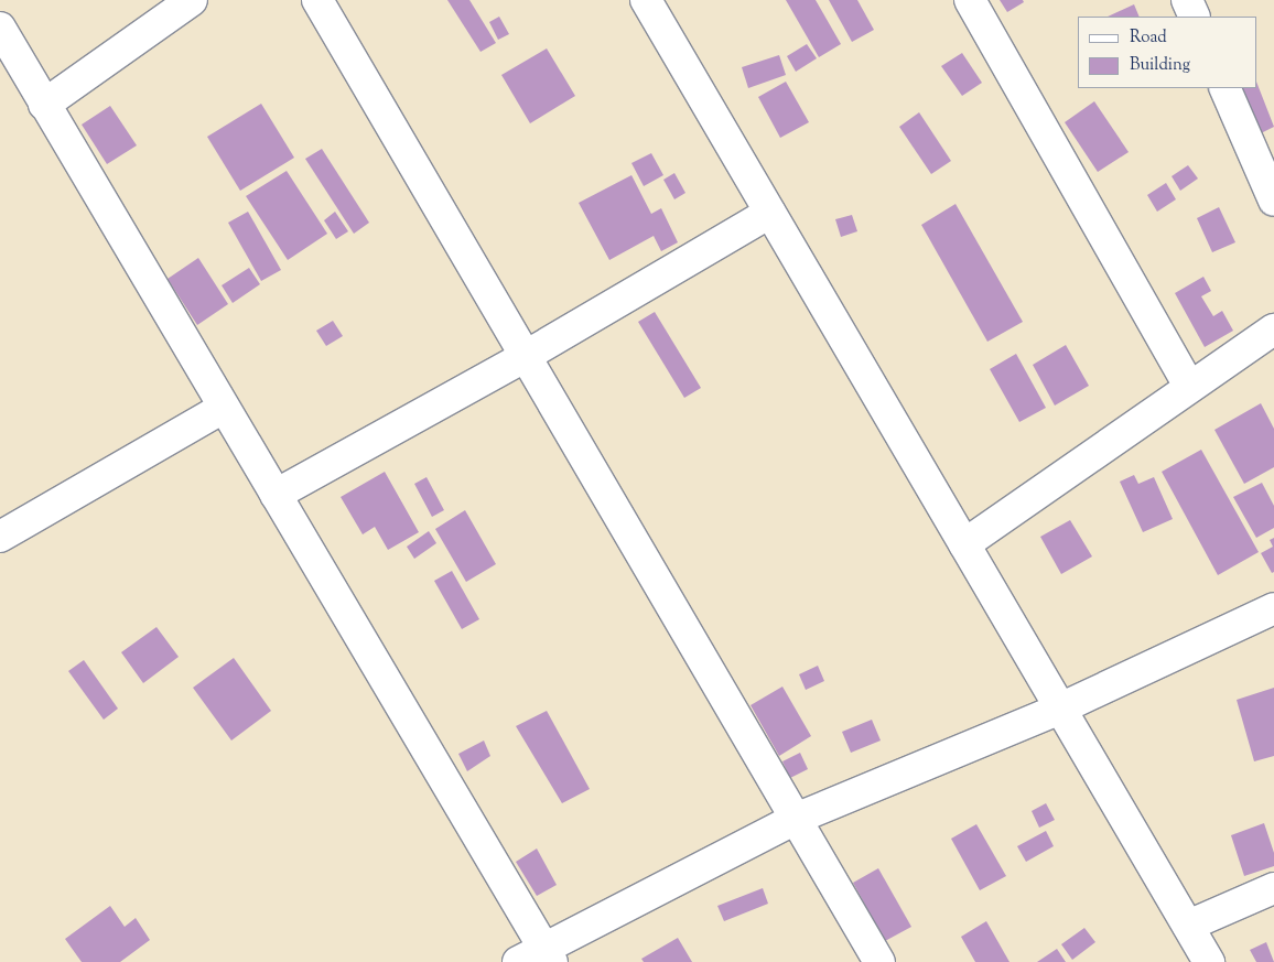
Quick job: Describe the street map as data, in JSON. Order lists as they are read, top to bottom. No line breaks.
{"legend":["Road","Building"]}
